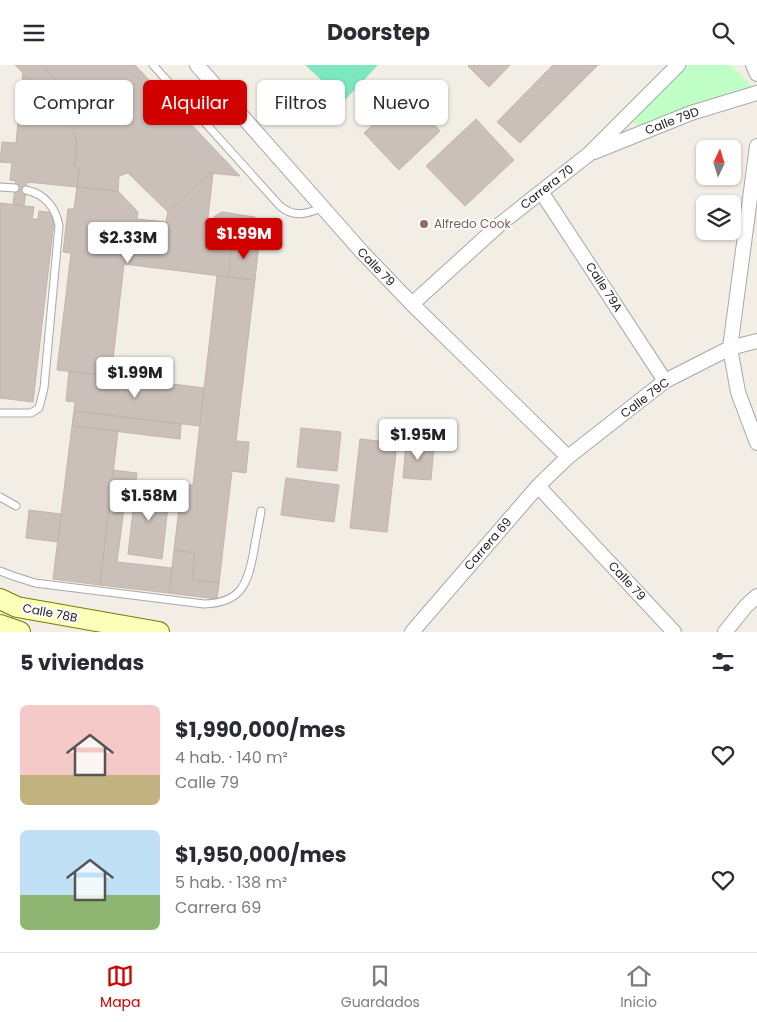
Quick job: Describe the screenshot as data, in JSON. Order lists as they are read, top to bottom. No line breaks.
{"streets":{"main road":["Calle 78B"],"street":["Calle 79D","Carrera 70","Calle 79","Calle 79A","Calle 79C","Carrera 69"]},"crossings":[["Calle 79D","Carrera 70"],["Carrera 70","Calle 79"],["Carrera 70","Calle 79A"],["Calle 79","Calle 79C"],["Calle 79","Carrera 69"],["Calle 79A","Calle 79C"],["Calle 79C","Carrera 69"]],"places":["Alfredo Cook"],"north":"top","page":{"header":"Doorstep","chip":["Comprar","Alquilar","Filtros","Nuevo"],"price":["$1.99M","$2.33M","$1.99M","$1.95M","$1.58M"],"heading":"5 viviendas","list":[{"name":"$1,990,000/mes","note":"4 hab. · 140 m² · Calle 79"},{"name":"$1,950,000/mes","note":"5 hab. · 138 m² · Carrera 69"}],"tabs":["Mapa","Guardados","Inicio"]}}
